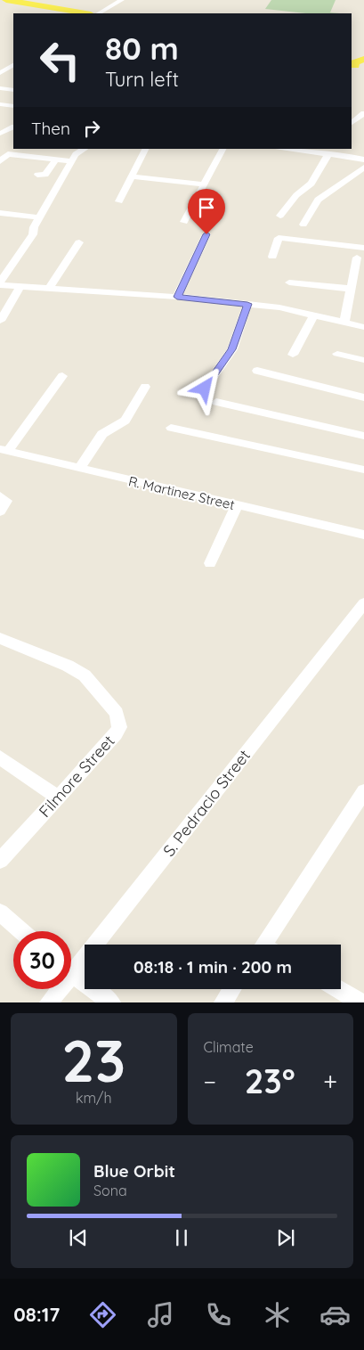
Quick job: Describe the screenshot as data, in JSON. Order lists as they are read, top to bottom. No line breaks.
{"streets":{"street":["R. Martinez Street","Filmore Street","S. Pedracio Street"]},"page":{"turn":["80 m","Turn left"],"then":"Then","limit":"30","trip":"08:18 · 1 min · 200 m","tile":[["23","km/h"],"Climate"],"heat":["−","23°","+"],"song":["Blue Orbit","Sona"],"tabs":"08:17"}}
